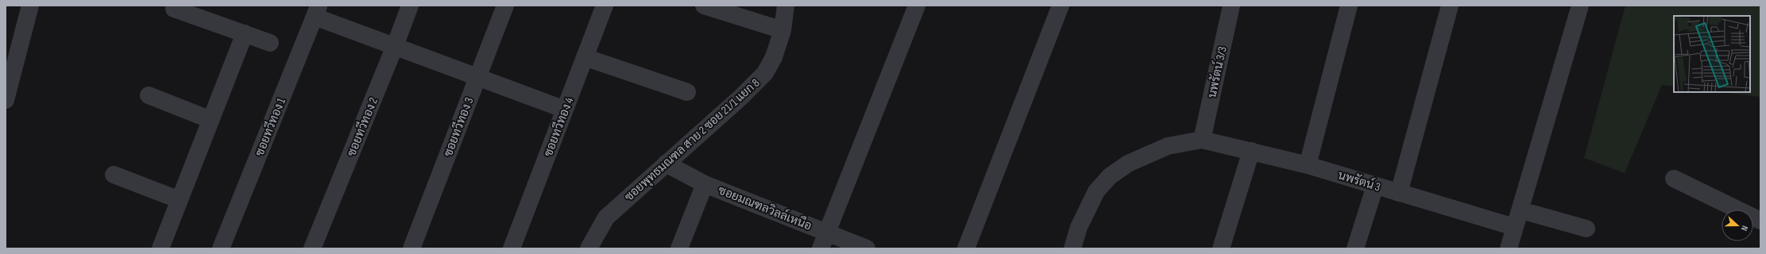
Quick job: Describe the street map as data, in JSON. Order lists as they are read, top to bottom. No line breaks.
{"streets":{"street":["นพรัตน์ 3/3","ซอยทวีทอง 1","ซอยทวีทอง 2","ซอยทวีทอง 3","ซอยทวีทอง 4","ซอยพุทธมณฑล สาย 2 ซอย 21/1 แยก 8","นพรัตน์ 3","ซอยมณฑลวิลล์เหนือ"]},"crossings":[["นพรัตน์ 3/3","นพรัตน์ 3"],["ซอยพุทธมณฑล สาย 2 ซอย 21/1 แยก 8","ซอยมณฑลวิลล์เหนือ"]],"north":"right"}
